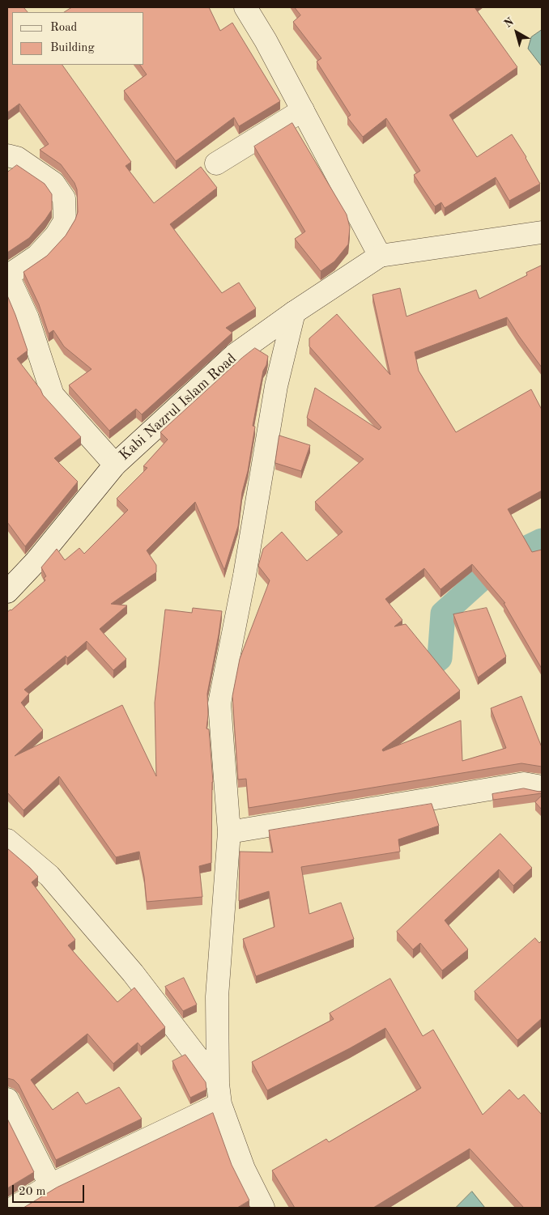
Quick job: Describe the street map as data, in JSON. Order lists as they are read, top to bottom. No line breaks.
{"streets":{"street":["Kabi Nazrul Islam Road"]},"legend":["Road","Building"],"scale_bar":"20 m","north":"top left"}
